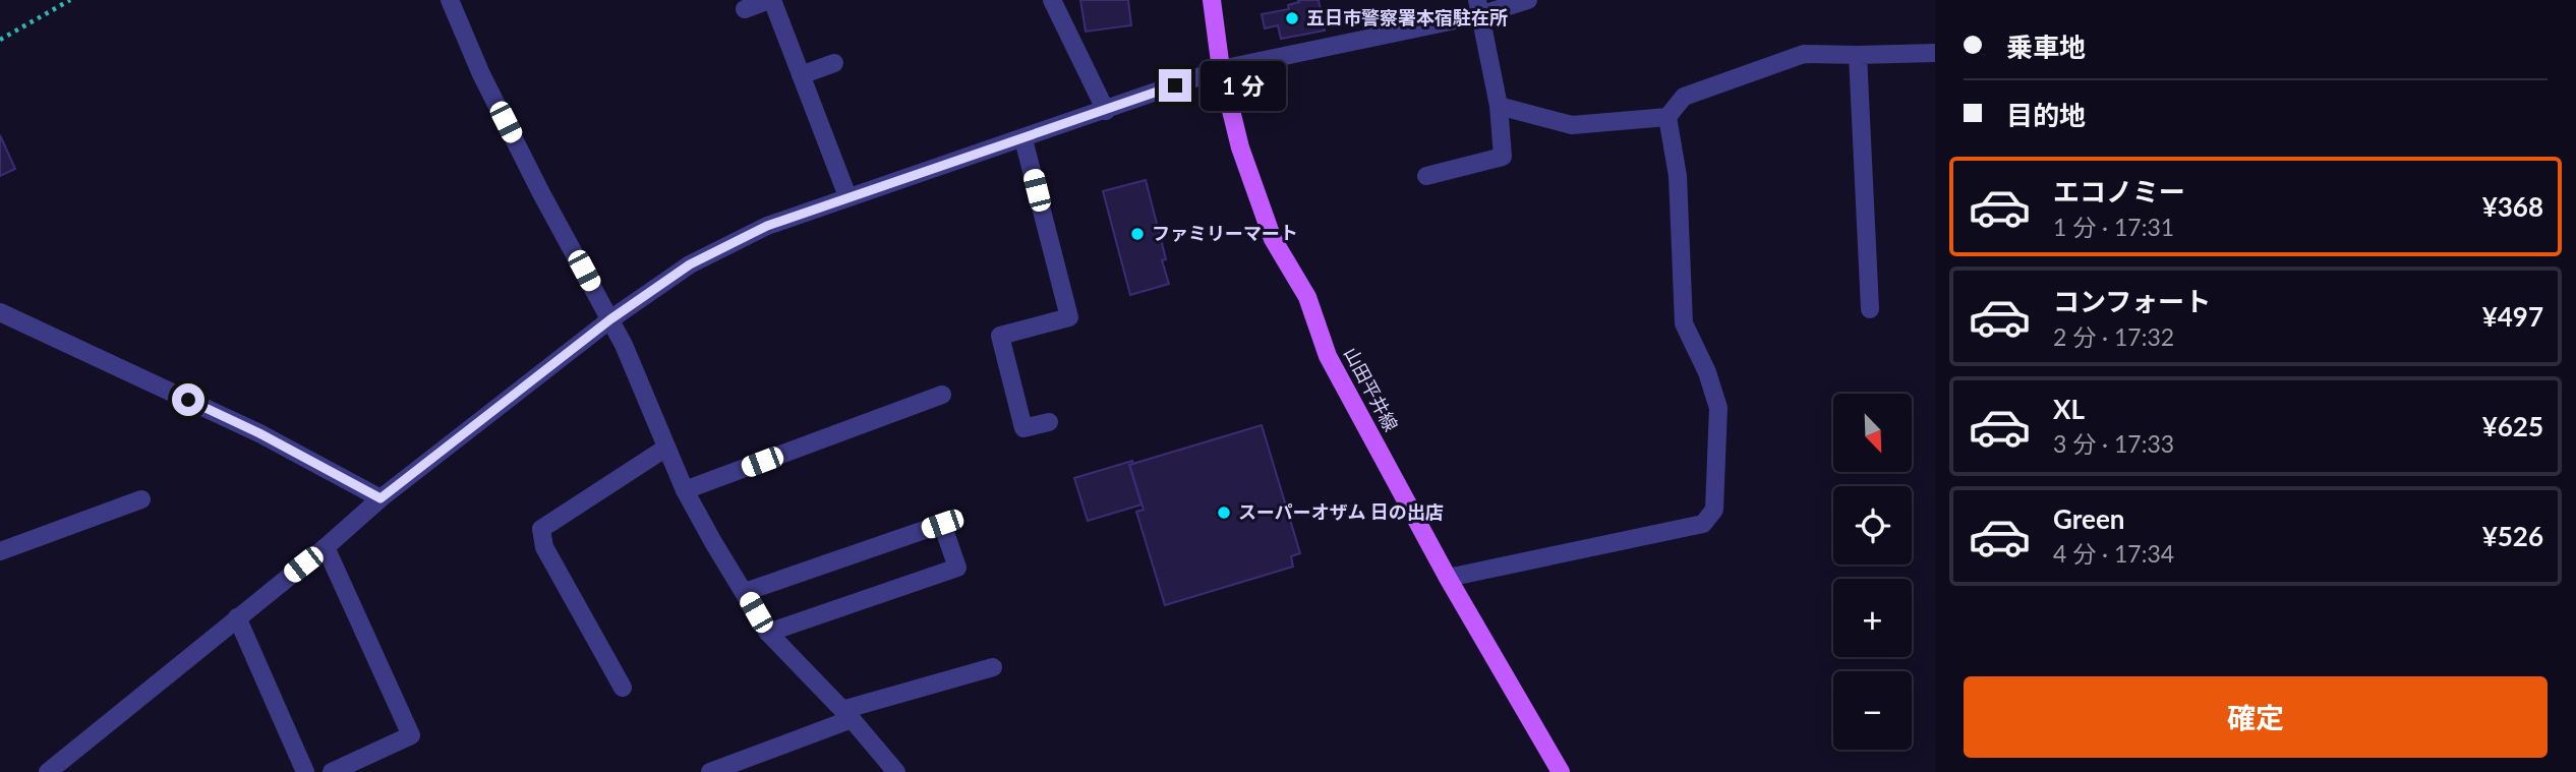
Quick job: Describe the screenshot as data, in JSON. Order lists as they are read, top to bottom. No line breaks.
{"streets":{"main road":["山田平井線"]},"places":["五日市警察署本宿駐在所","ファミリーマート","スーパーオザム 日の出店"],"north":"bottom right","page":{"banner":["乗車地","目的地"],"bubble":"1 分","list":[{"name":"エコノミー","note":"1 分 · 17:31","value":"¥368"},{"name":"コンフォート","note":"2 分 · 17:32","value":"¥497"},{"name":"XL","note":"3 分 · 17:33","value":"¥625"},{"name":"Green","note":"4 分 · 17:34","value":"¥526"}],"map_buttons":["+","−"],"buttons":"確定"}}
